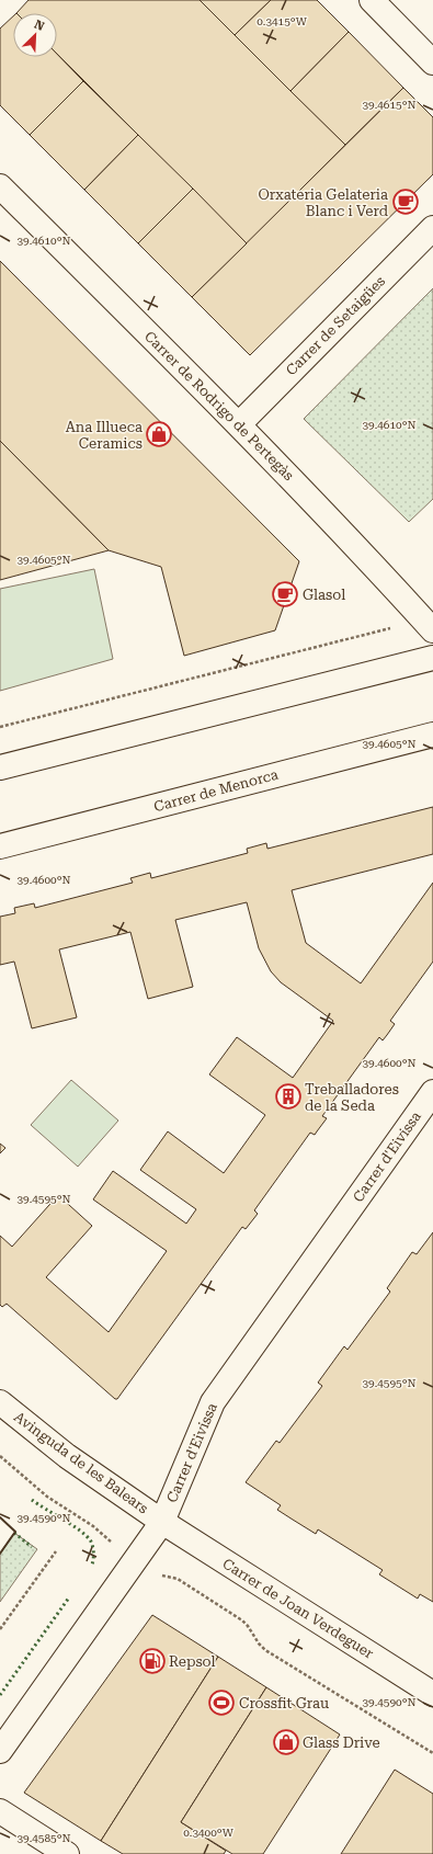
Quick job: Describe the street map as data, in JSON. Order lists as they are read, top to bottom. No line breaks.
{"streets":{"street":["Carrer de Setaigües","Carrer de Rodrigo de Pertegàs","Carrer de Menorca","Carrer d'Eivissa","Avinguda de les Balears","Carrer de Joan Verdeguer"]},"crossings":[["Carrer de Setaigües","Carrer de Rodrigo de Pertegàs"],["Carrer d'Eivissa","Avinguda de les Balears"],["Carrer d'Eivissa","Carrer de Joan Verdeguer"],["Avinguda de les Balears","Carrer de Joan Verdeguer"]],"places":{"cafe":["Orxateria Gelateria Blanc i Verd","Glasol"],"shop":["Ana Illueca Ceramics","Glass Drive"],"building":["Treballadores de la Seda"],"fuel station":["Repsol"],"sports":["Crossfit Grau"]},"north":"top right","coordinates":["0.3415°W","39.4615°N","39.4610°N","39.4605°N","39.4600°N","39.4595°N","39.4590°N","0.3400°W","39.4585°N"]}
